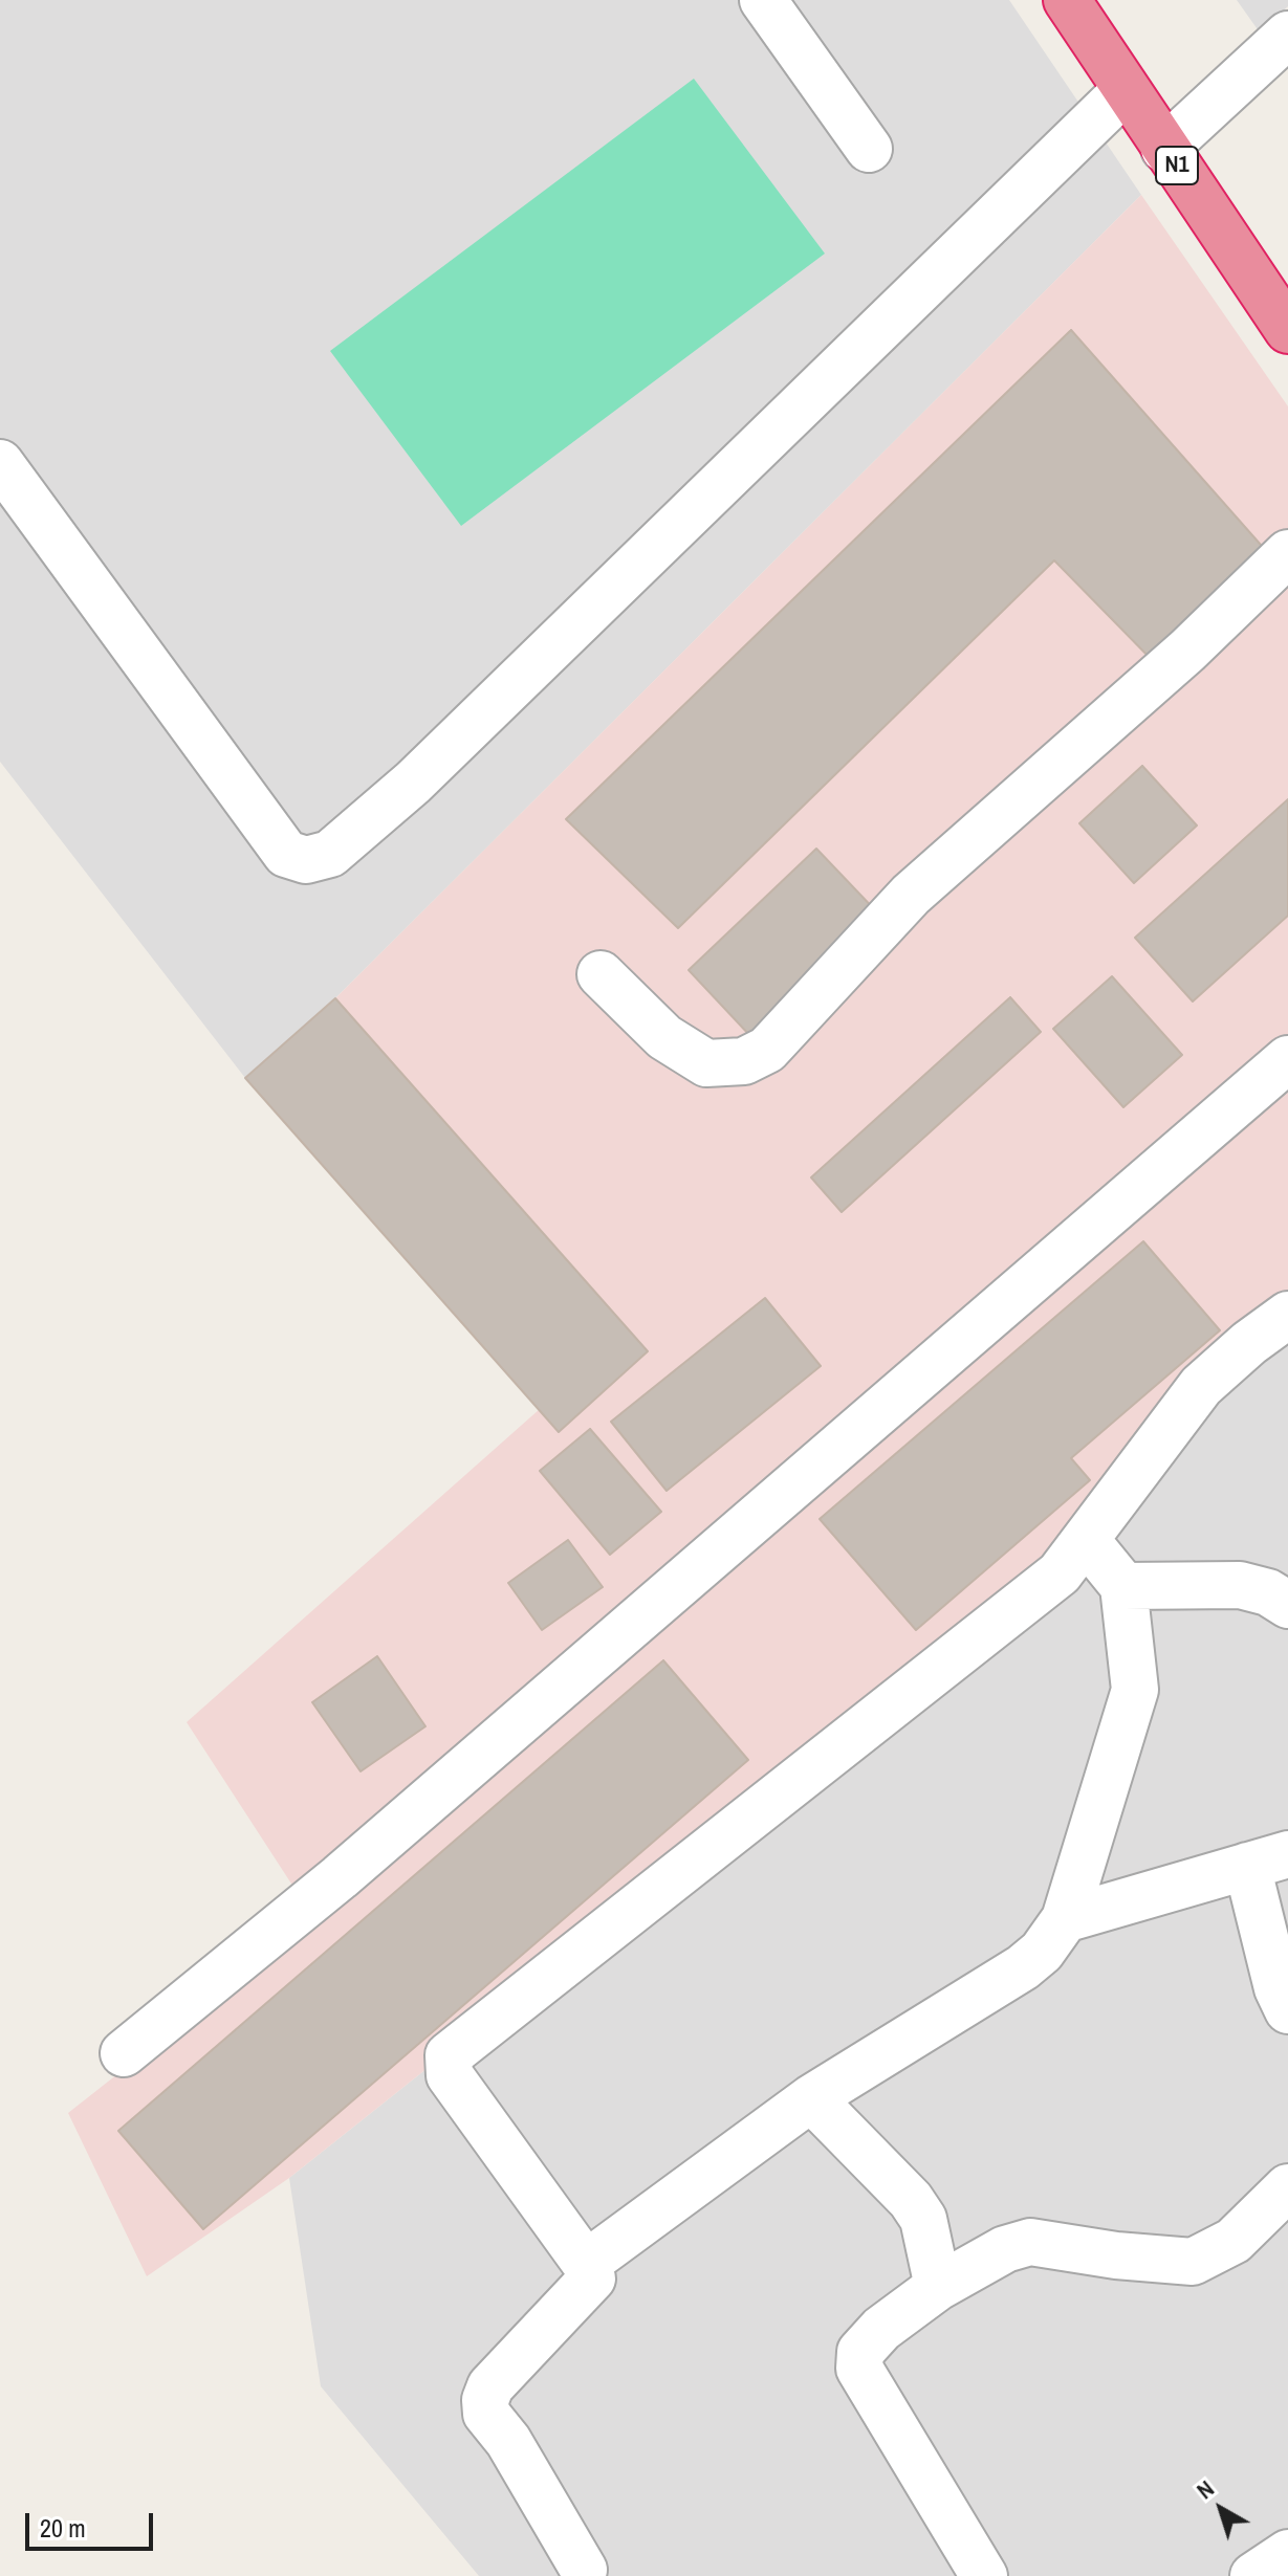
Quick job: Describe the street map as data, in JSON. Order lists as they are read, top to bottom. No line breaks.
{"streets":{"highway":["N1"]},"scale_bar":"20 m","north":"top left"}
